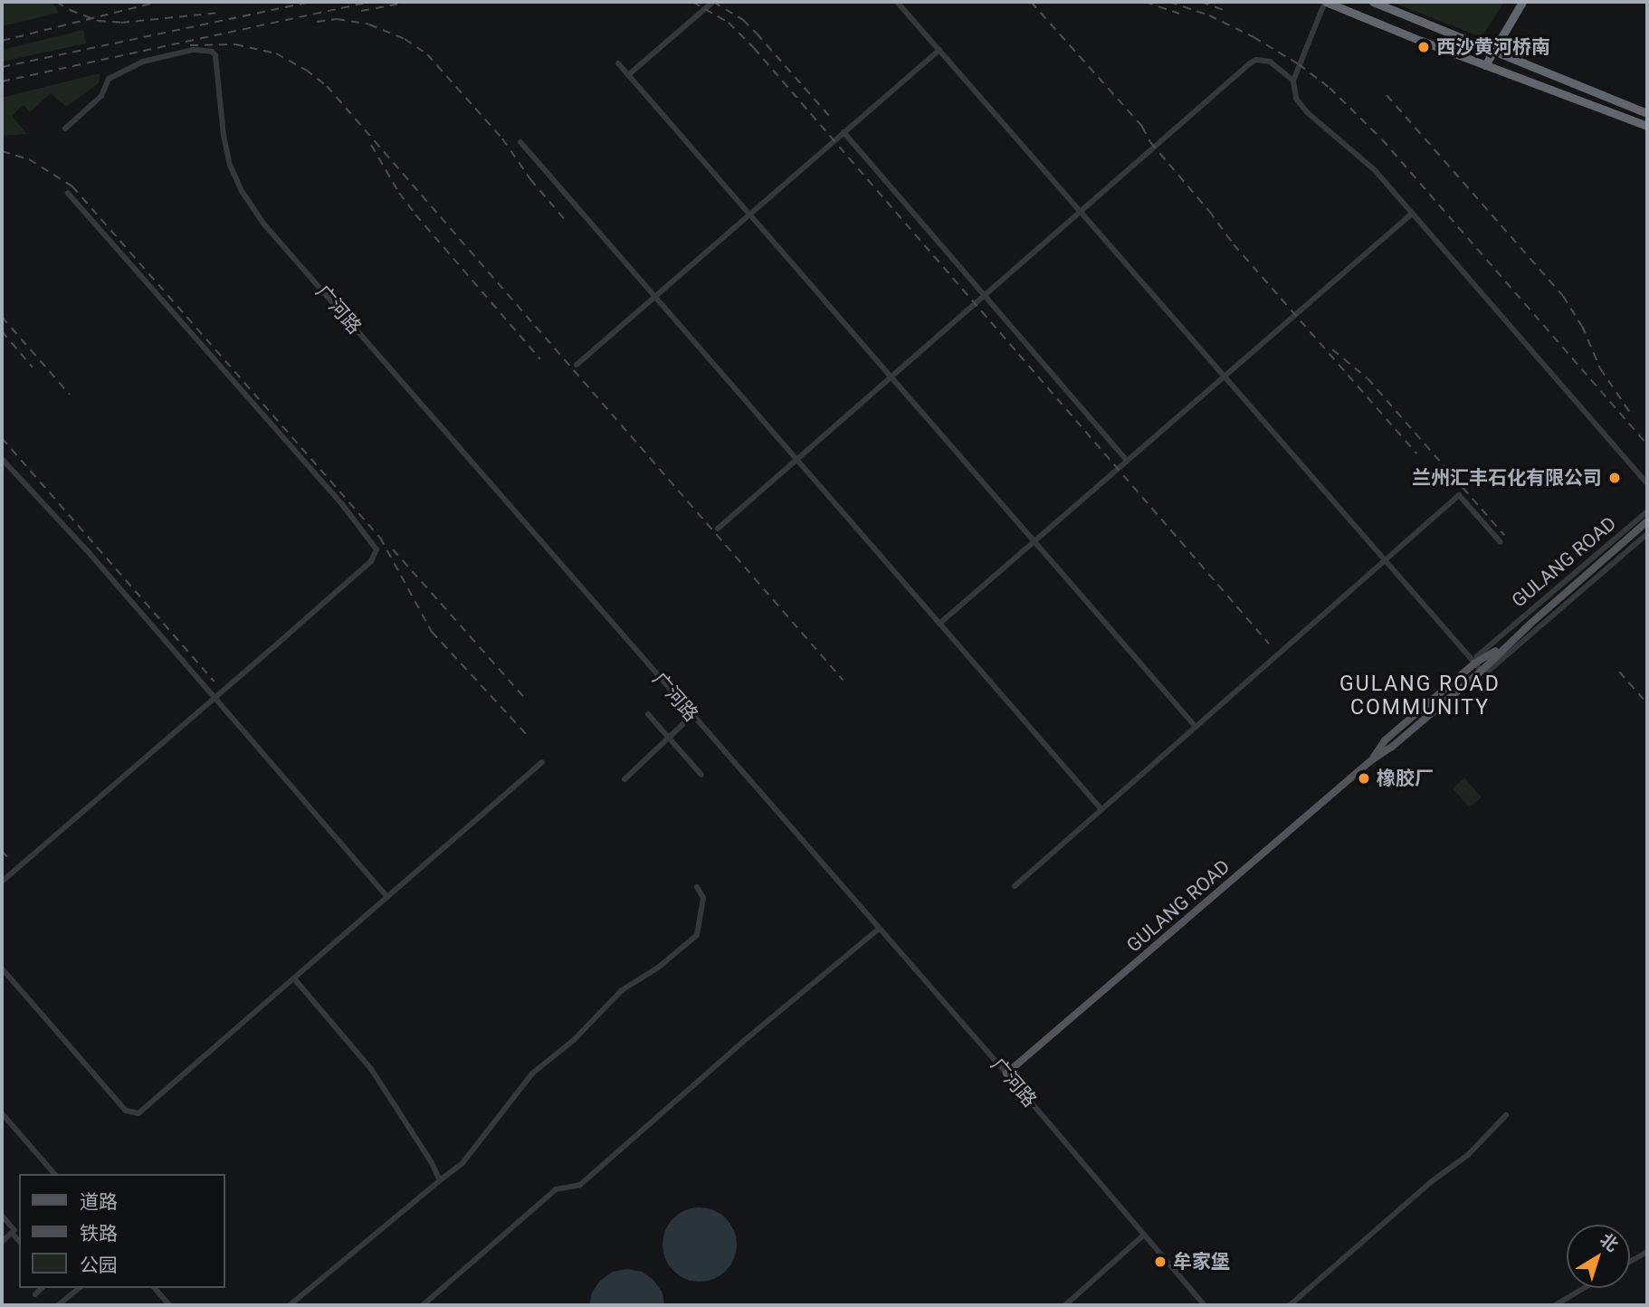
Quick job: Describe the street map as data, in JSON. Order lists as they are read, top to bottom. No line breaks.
{"streets":{"main road":["GULANG ROAD"],"street":["广河路"]},"crossings":[["广河路","GULANG ROAD"]],"districts":["GULANG ROAD COMMUNITY"],"places":["西沙黄河桥南","兰州汇丰石化有限公司","橡胶厂","牟家堡"],"legend":["道路","铁路","公园"],"north":"top right"}
